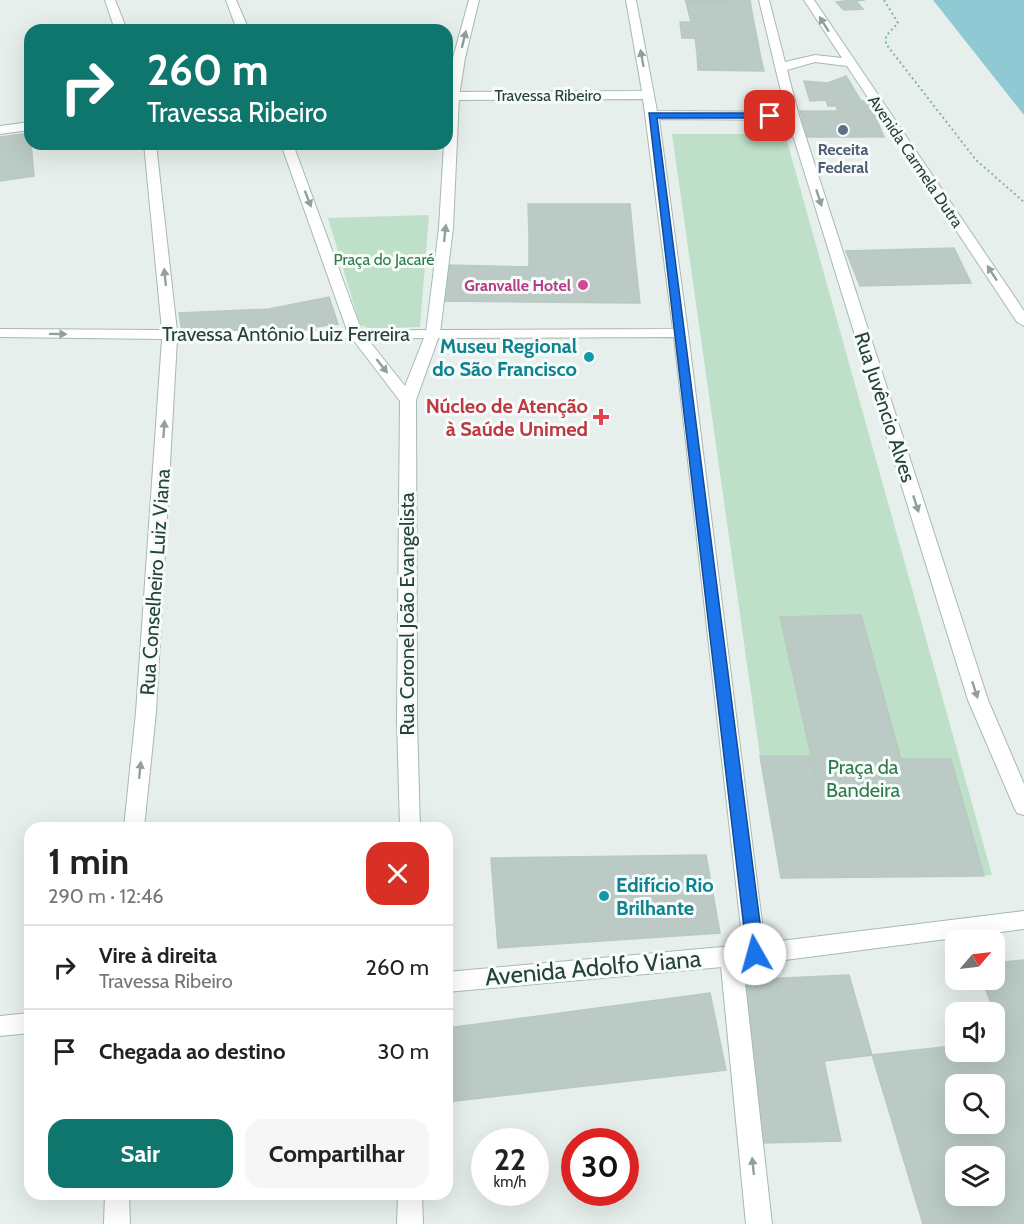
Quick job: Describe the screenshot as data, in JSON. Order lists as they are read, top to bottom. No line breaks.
{"streets":{"street":["Travessa Ribeiro","Avenida Carmela Dutra","Travessa Antônio Luiz Ferreira","Rua Juvêncio Alves","Rua Conselheiro Luiz Viana","Rua Coronel João Evangelista","Avenida Adolfo Viana"]},"crossings":[["Travessa Antônio Luiz Ferreira","Rua Conselheiro Luiz Viana"],["Travessa Antônio Luiz Ferreira","Rua Coronel João Evangelista"]],"one_way":["Avenida Carmela Dutra","Rua Juvêncio Alves","Rua Conselheiro Luiz Viana","Rua Coronel João Evangelista"],"parks":["Praça do Jacaré","Praça da Bandeira"],"places":{"other":["Receita Federal","Granvalle Hotel","Museu Regional do São Francisco","Edifício Rio Brilhante"],"health":["Núcleo de Atenção à Saúde Unimed"]},"north":"top right","page":{"turn":["260 m","Travessa Ribeiro"],"heading":["1 min","290 m · 12:46"],"list":[{"name":"Vire à direita","note":"Travessa Ribeiro","value":"260 m"},{"name":"Chegada ao destino","value":"30 m"}],"buttons":["Sair","Compartilhar"],"speed":"22 km/h","limit":"30"}}
